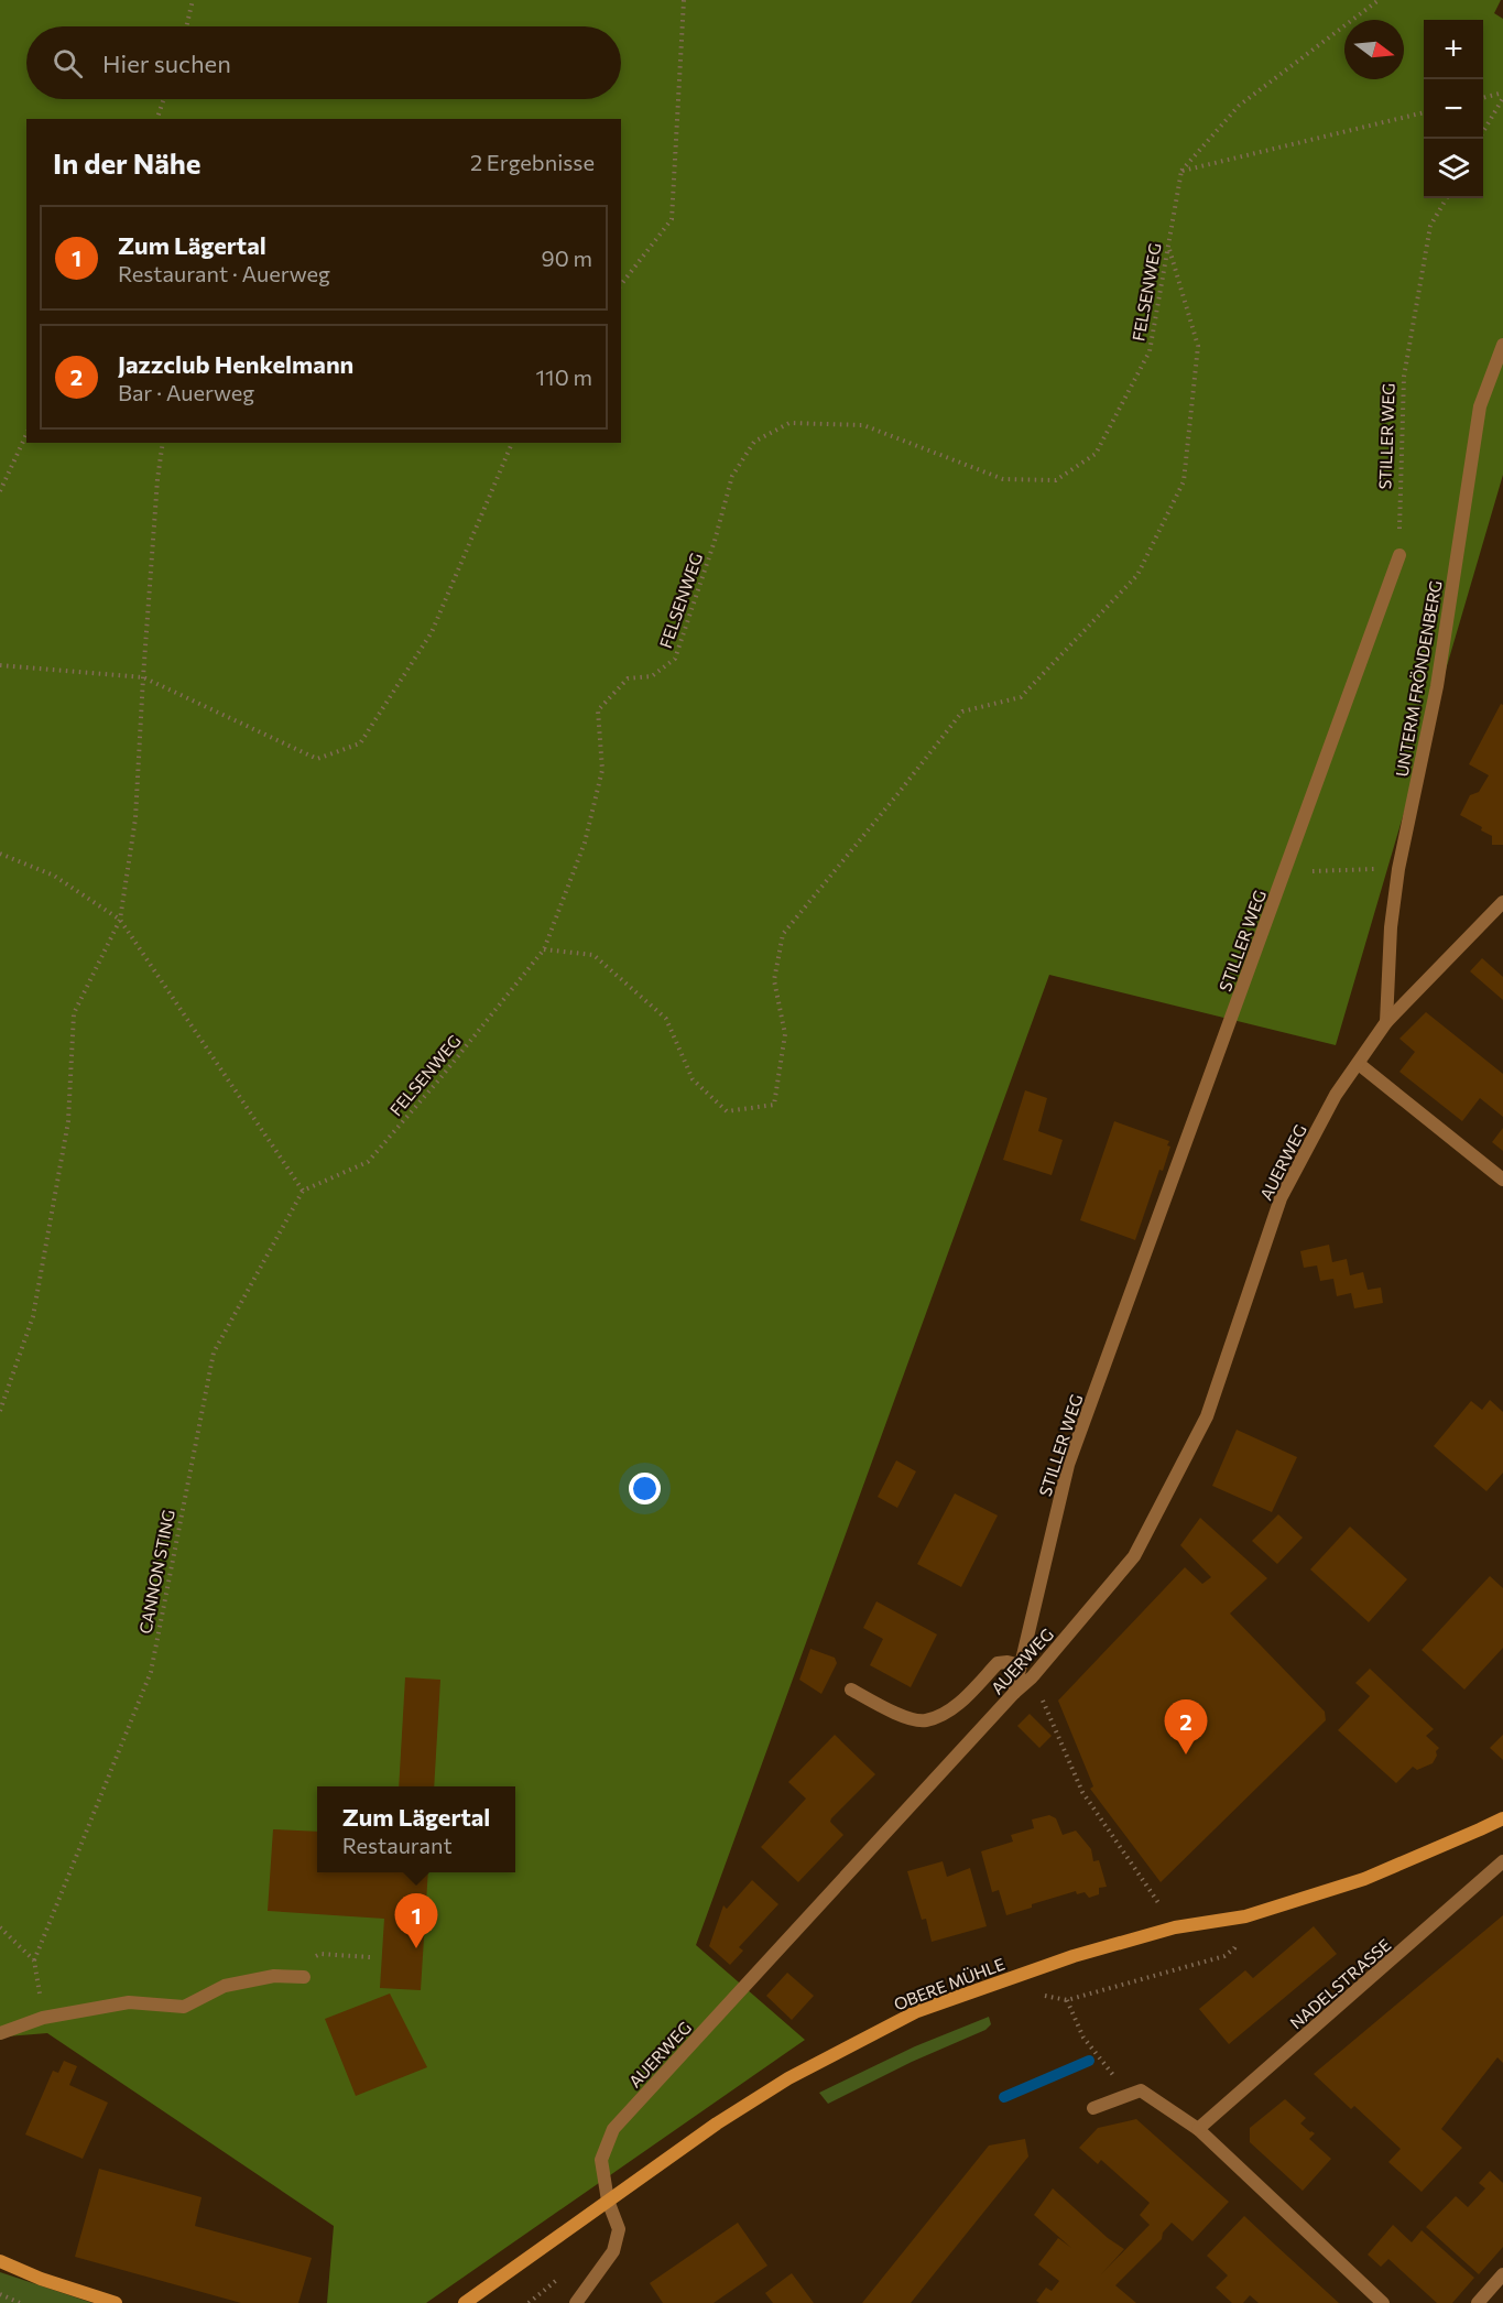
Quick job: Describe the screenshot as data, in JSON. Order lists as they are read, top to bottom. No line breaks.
{"streets":{"main road":["OBERE MÜHLE"],"street":["STILLER WEG","UNTERM FRÖNDENBERG","AUERWEG","NADELSTRASSE"],"path":["FELSENWEG","CANNON STING"]},"crossings":[["FELSENWEG","CANNON STING"],["STILLER WEG","AUERWEG"],["UNTERM FRÖNDENBERG","AUERWEG"],["AUERWEG","OBERE MÜHLE"]],"north":"right","page":{"map_buttons":["+","−"],"search":"Hier suchen","heading":["In der Nähe","2 Ergebnisse"],"list":[{"mark":"1","name":"Zum Lägertal","note":"Restaurant · Auerweg","value":"90 m"},{"mark":"2","name":"Jazzclub Henkelmann","note":"Bar · Auerweg","value":"110 m"}],"pins":["2","1"],"popup":["Zum Lägertal","Restaurant"]}}
